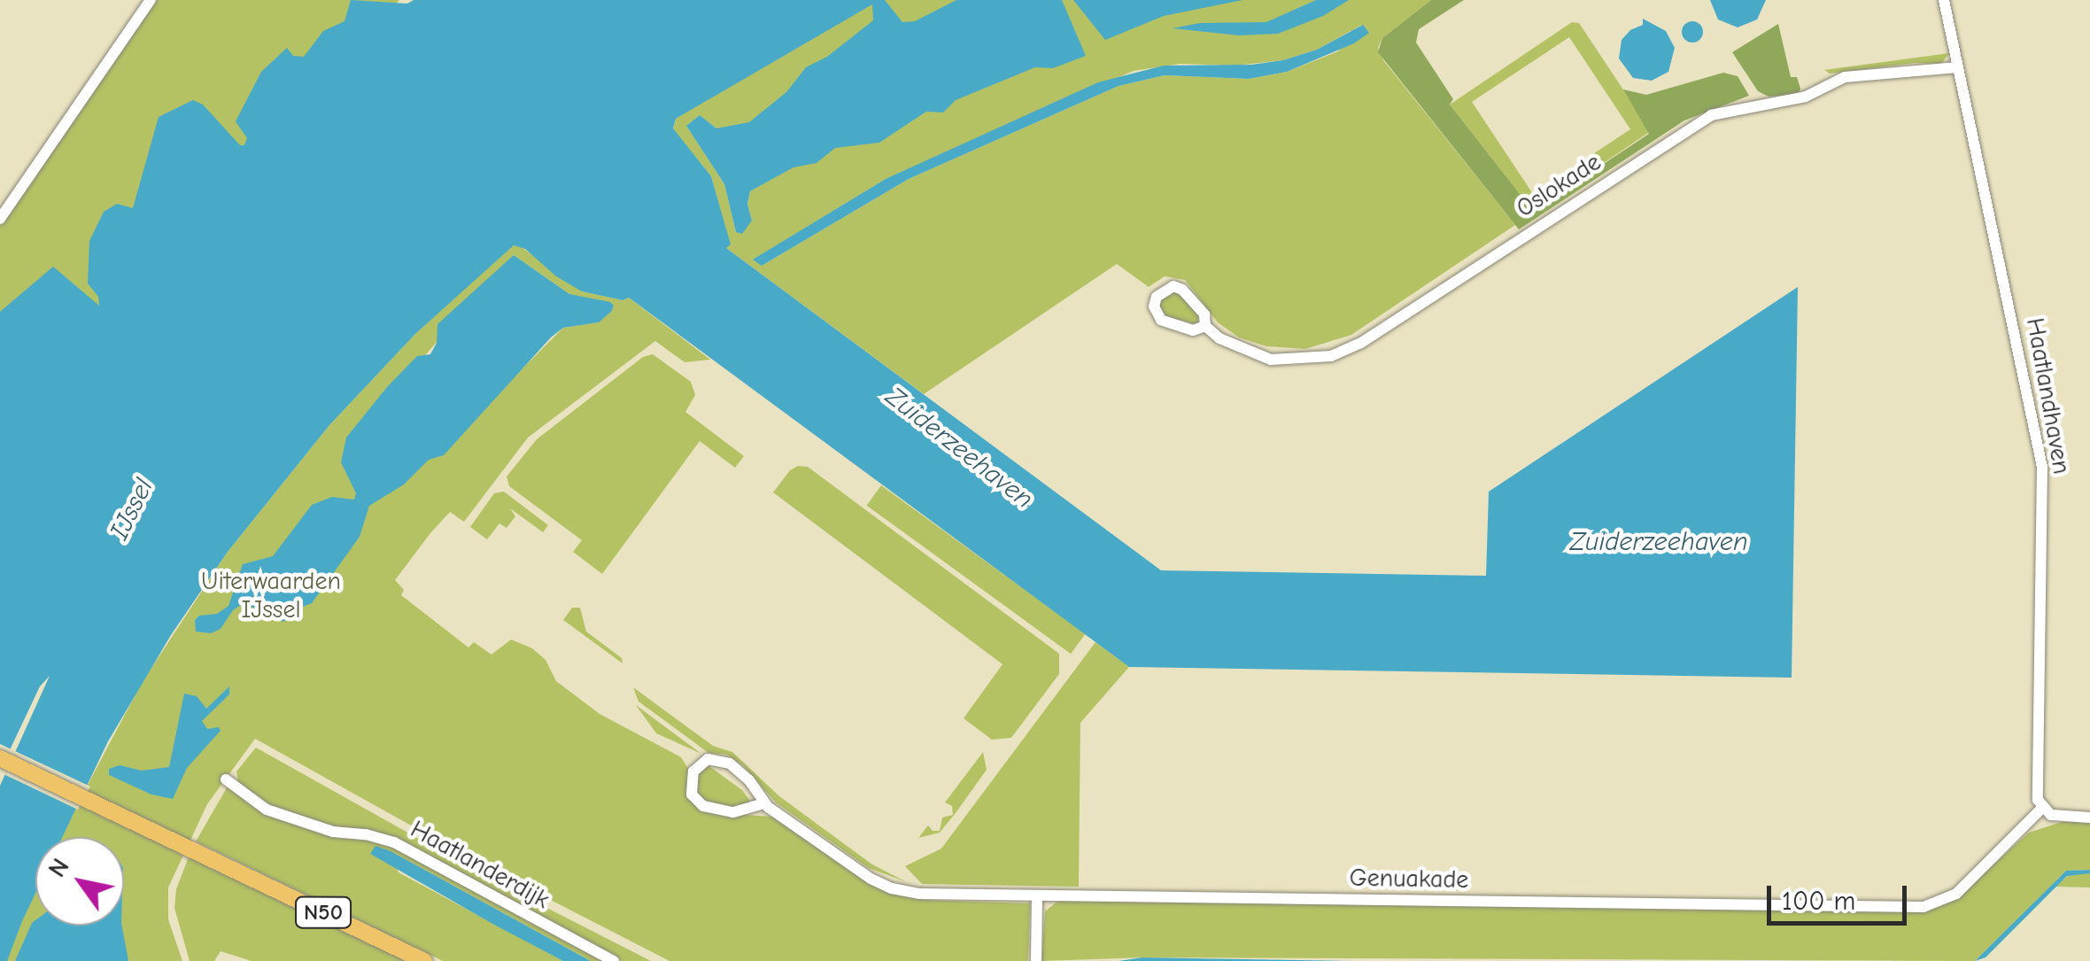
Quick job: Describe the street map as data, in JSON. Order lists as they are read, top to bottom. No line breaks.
{"streets":{"highway":["N50"],"street":["Oslokade","Haatlandhaven","Haatlanderdijk","Genuakade"]},"crossings":[["Oslokade","Haatlandhaven"],["Haatlandhaven","Genuakade"]],"water":["Zuiderzeehaven","IJssel"],"parks":["Uiterwaarden IJssel"],"scale_bar":"100 m","north":"top left"}
